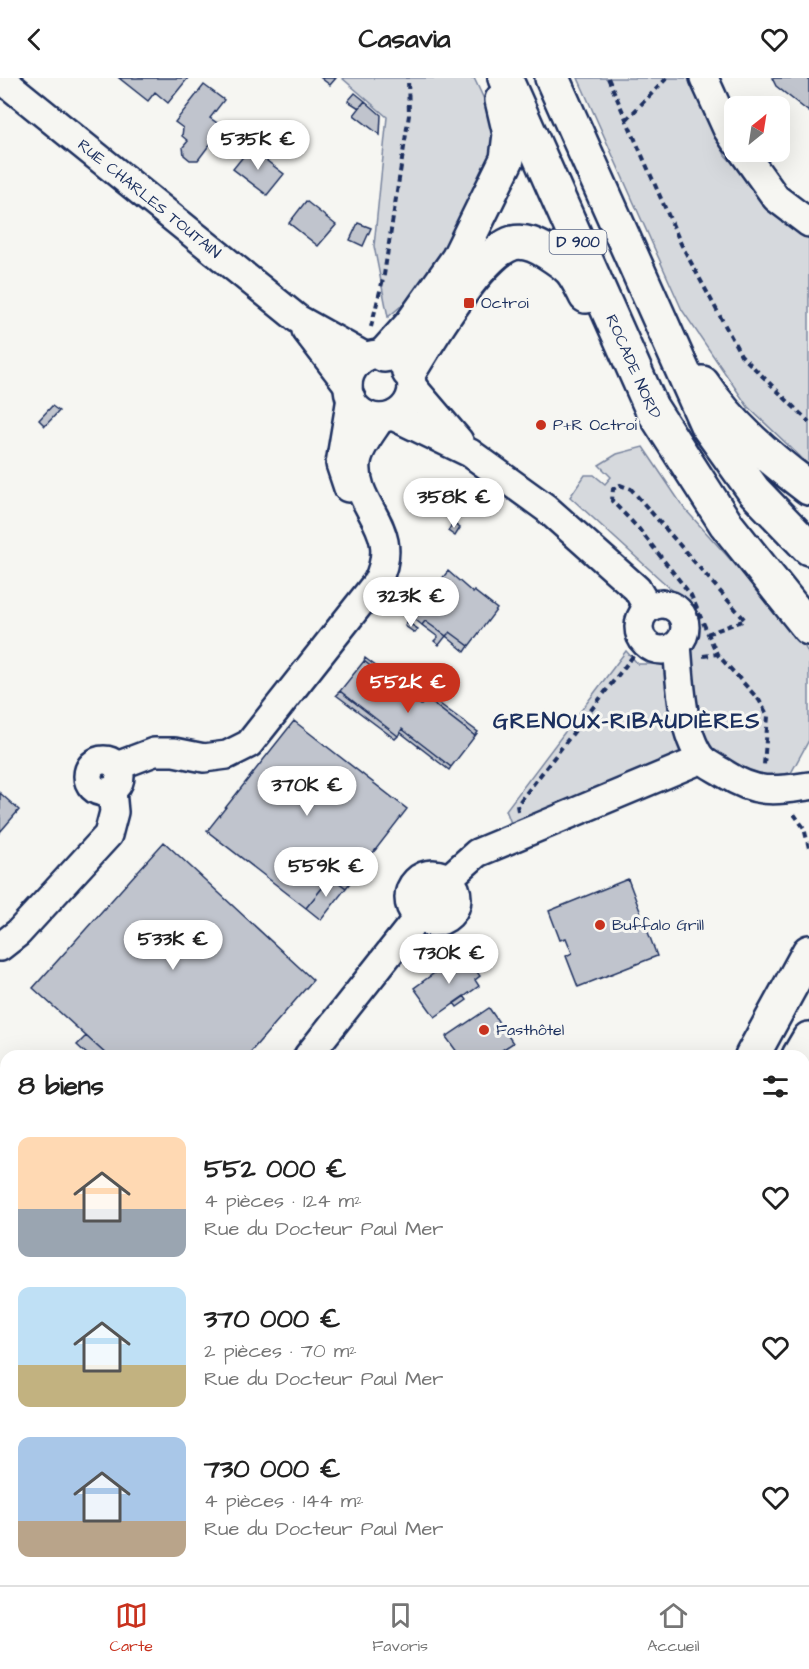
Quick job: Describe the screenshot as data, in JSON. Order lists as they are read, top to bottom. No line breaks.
{"streets":{"main road":["D 900","ROCADE NORD"],"street":["RUE CHARLES TOUTAIN"]},"districts":["GRENOUX-RIBAUDIÈRES"],"places":{"transit":["Octroi"],"other":["P+R Octroi","Buffalo Grill","Fasthôtel"]},"north":"top right","page":{"header":"Casavia","price":["535K €","358K €","323K €","552K €","370K €","559K €","533K €","730K €"],"heading":"8 biens","list":[{"name":"552 000 €","note":"4 pièces · 124 m² · Rue du Docteur Paul Mer"},{"name":"370 000 €","note":"2 pièces · 70 m² · Rue du Docteur Paul Mer"},{"name":"730 000 €","note":"4 pièces · 144 m² · Rue du Docteur Paul Mer"}],"tabs":["Carte","Favoris","Accueil"]}}
